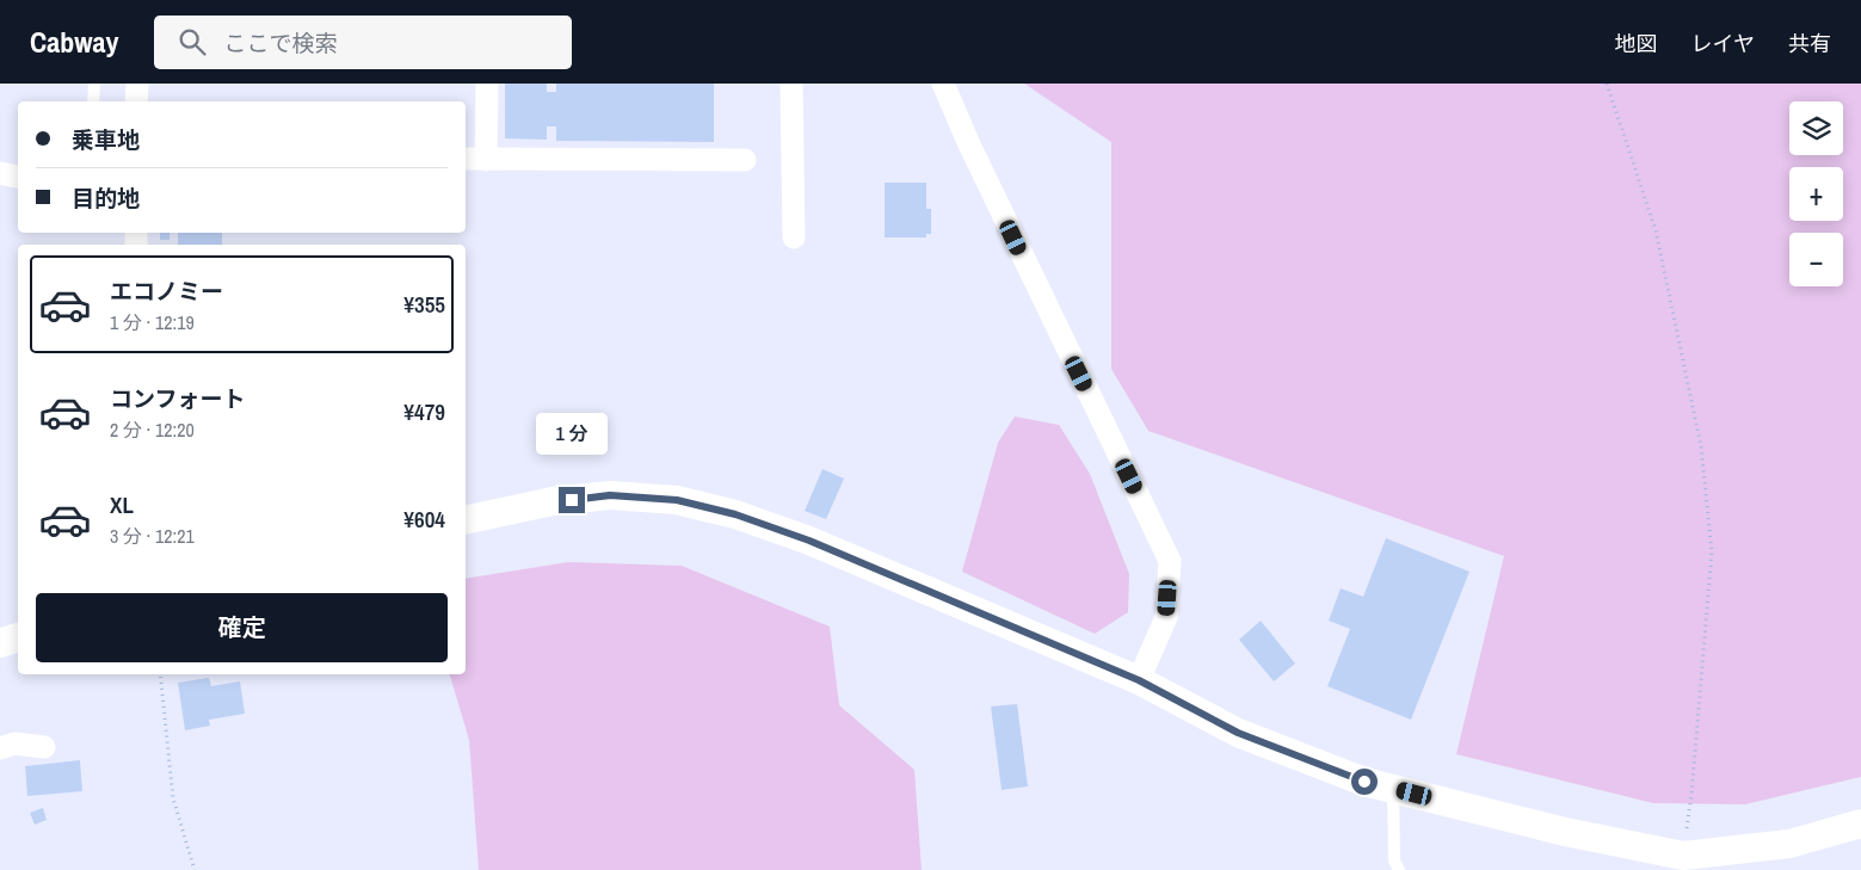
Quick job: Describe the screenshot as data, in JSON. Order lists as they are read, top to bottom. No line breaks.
{"page":{"header":"Cabway","search":"ここで検索","nav":["地図","レイヤ","共有"],"map_buttons":["+","−"],"banner":["乗車地","目的地"],"list":[{"name":"エコノミー","note":"1 分 · 12:19","value":"¥355"},{"name":"コンフォート","note":"2 分 · 12:20","value":"¥479"},{"name":"XL","note":"3 分 · 12:21","value":"¥604"}],"bubble":"1 分","buttons":"確定"}}
